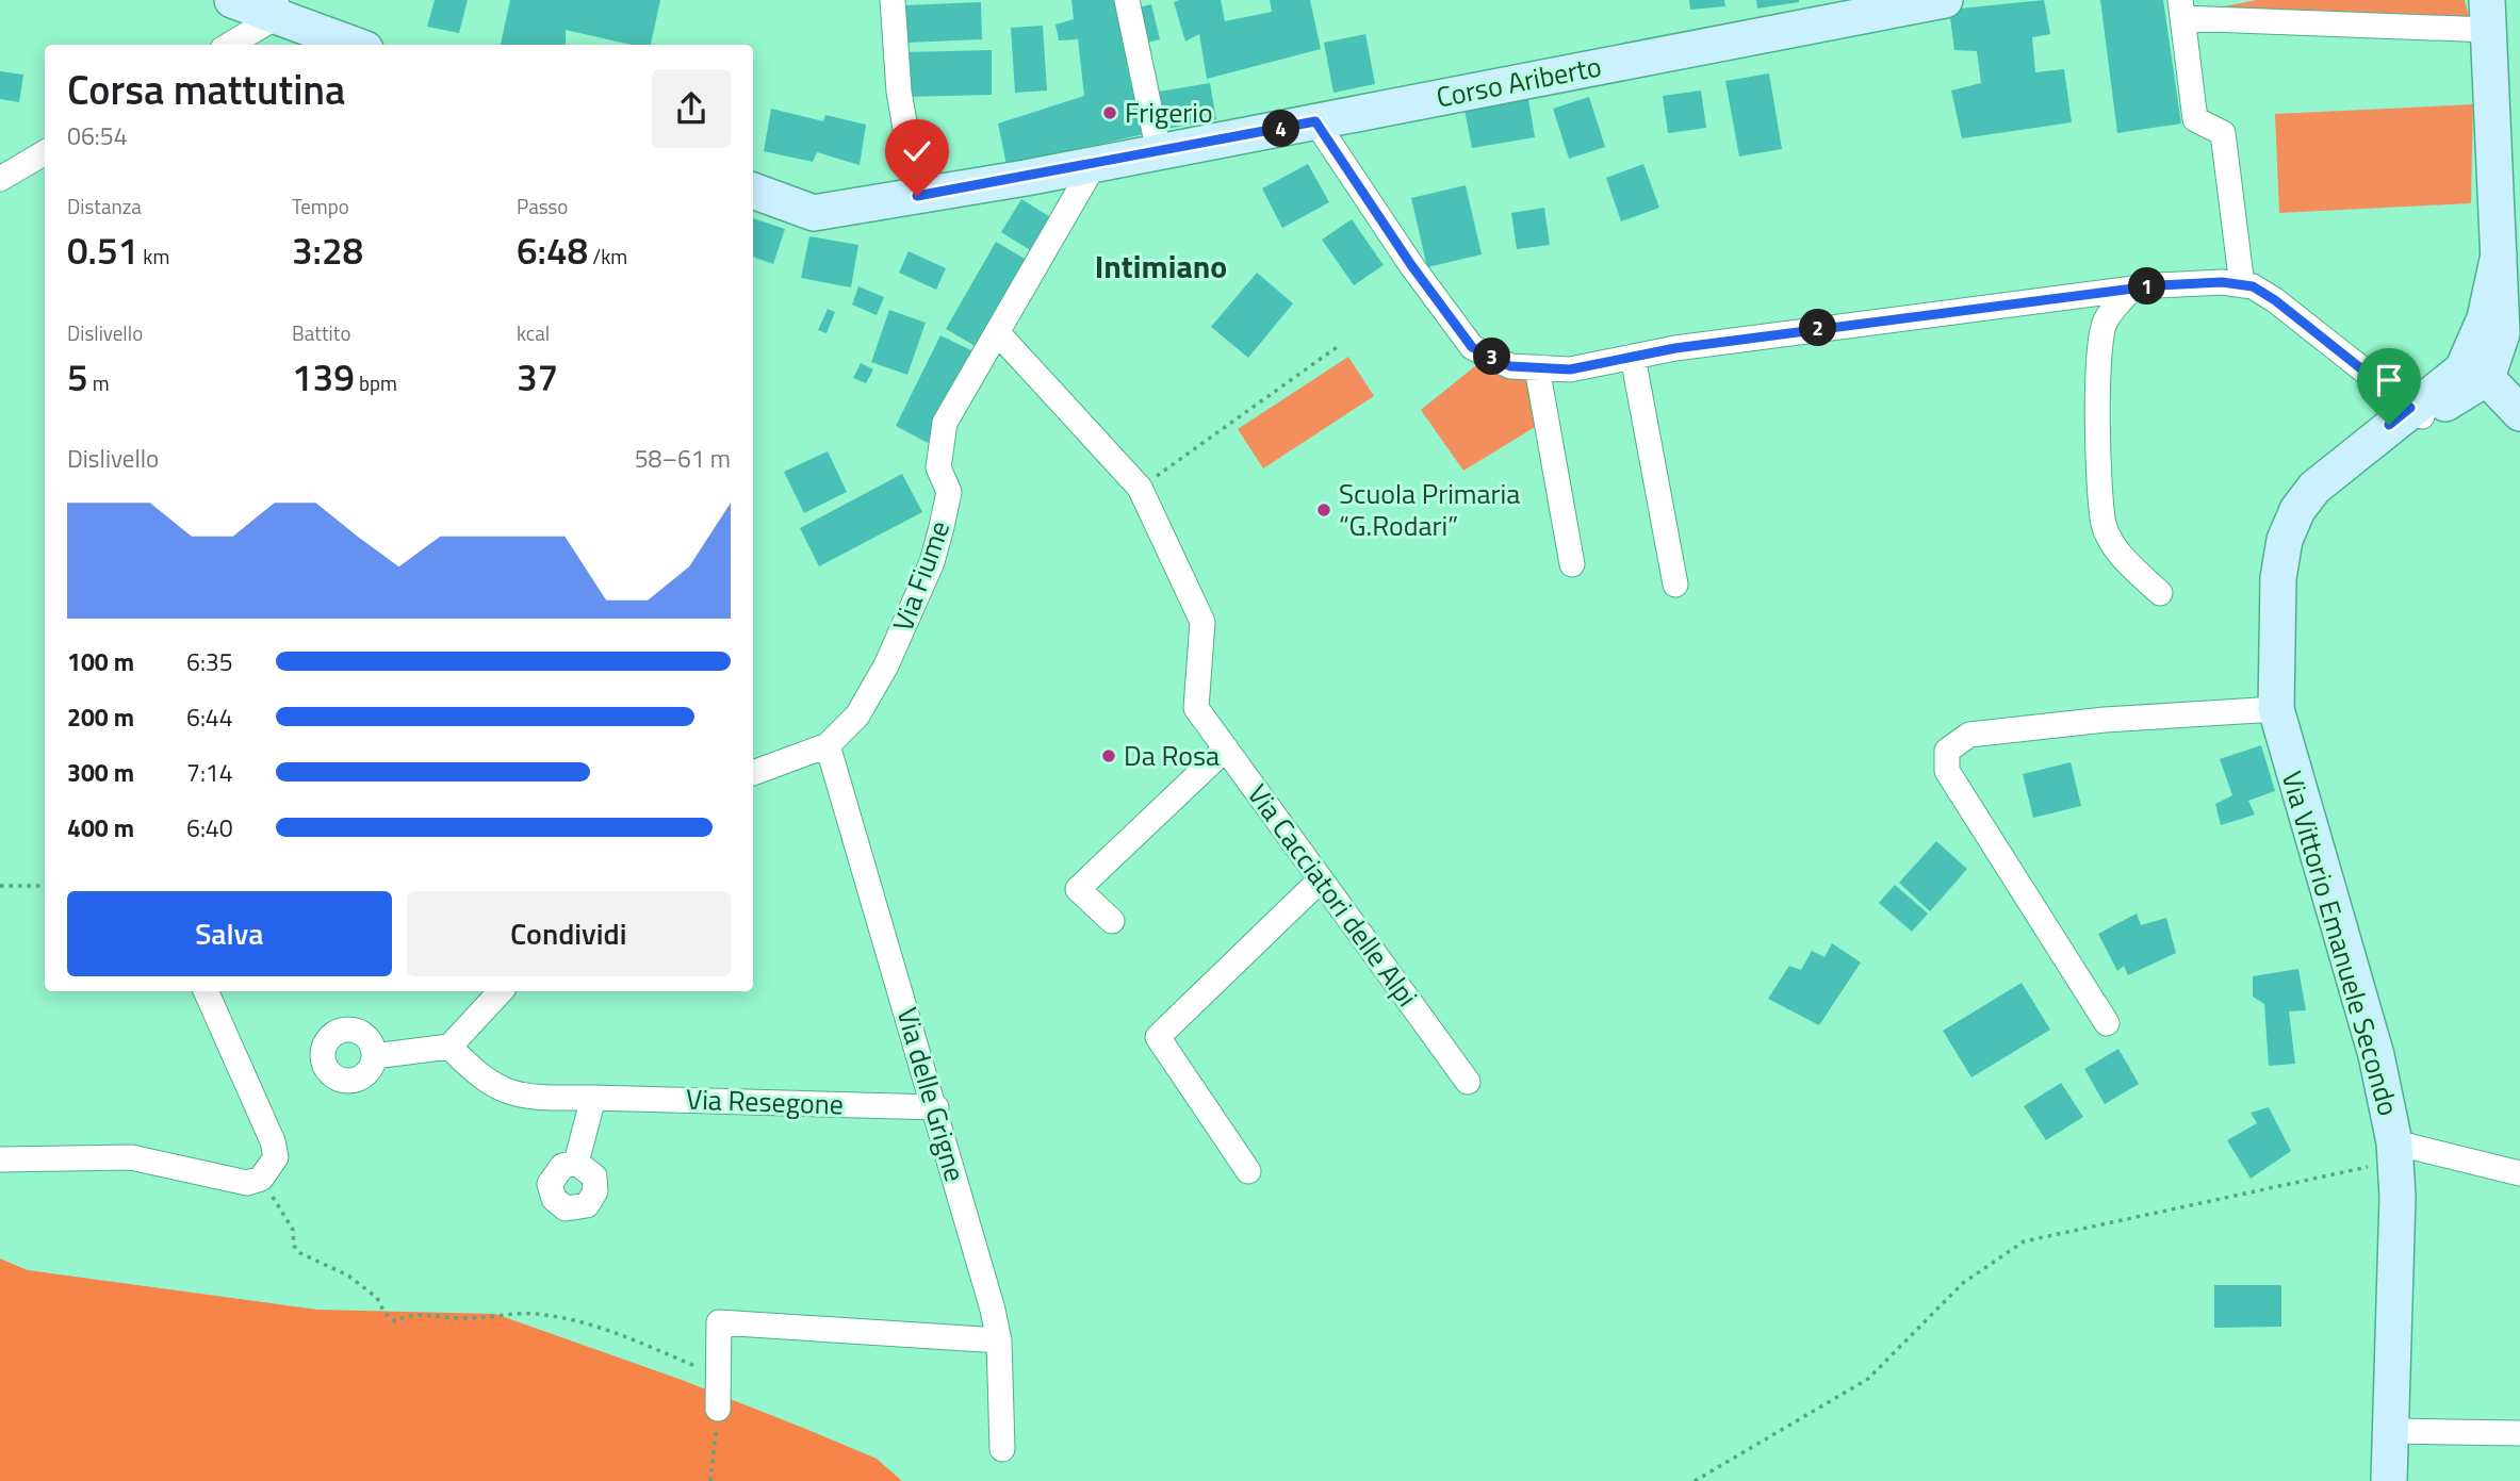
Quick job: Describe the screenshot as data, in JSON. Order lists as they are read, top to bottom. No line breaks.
{"streets":{"street":["Corso Ariberto","Via Fiume","Via Cacciatori delle Alpi","Via Vittorio Emanuele Secondo","Via delle Grigne","Via Resegone"]},"crossings":[["Corso Ariberto","Via Fiume"],["Via Fiume","Via Cacciatori delle Alpi"],["Via Fiume","Via delle Grigne"],["Via delle Grigne","Via Resegone"]],"districts":["Intimiano"],"places":["Frigerio","Scuola Primaria “G.Rodari”","Da Rosa"],"page":{"heading":["Corsa mattutina","06:54"],"pins":["4","1","2","3"],"stats":[["Distanza","0.51 km"],["Tempo","3:28"],["Passo","6:48 /km"],["Dislivello","5 m"],["Battito","139 bpm"],["kcal","37"]],"chart":["Dislivello","58–61 m"],"list":[{"name":"100 m","note":"6:35"},{"name":"200 m","note":"6:44"},{"name":"300 m","note":"7:14"},{"name":"400 m","note":"6:40"}],"buttons":["Salva","Condividi"]}}
